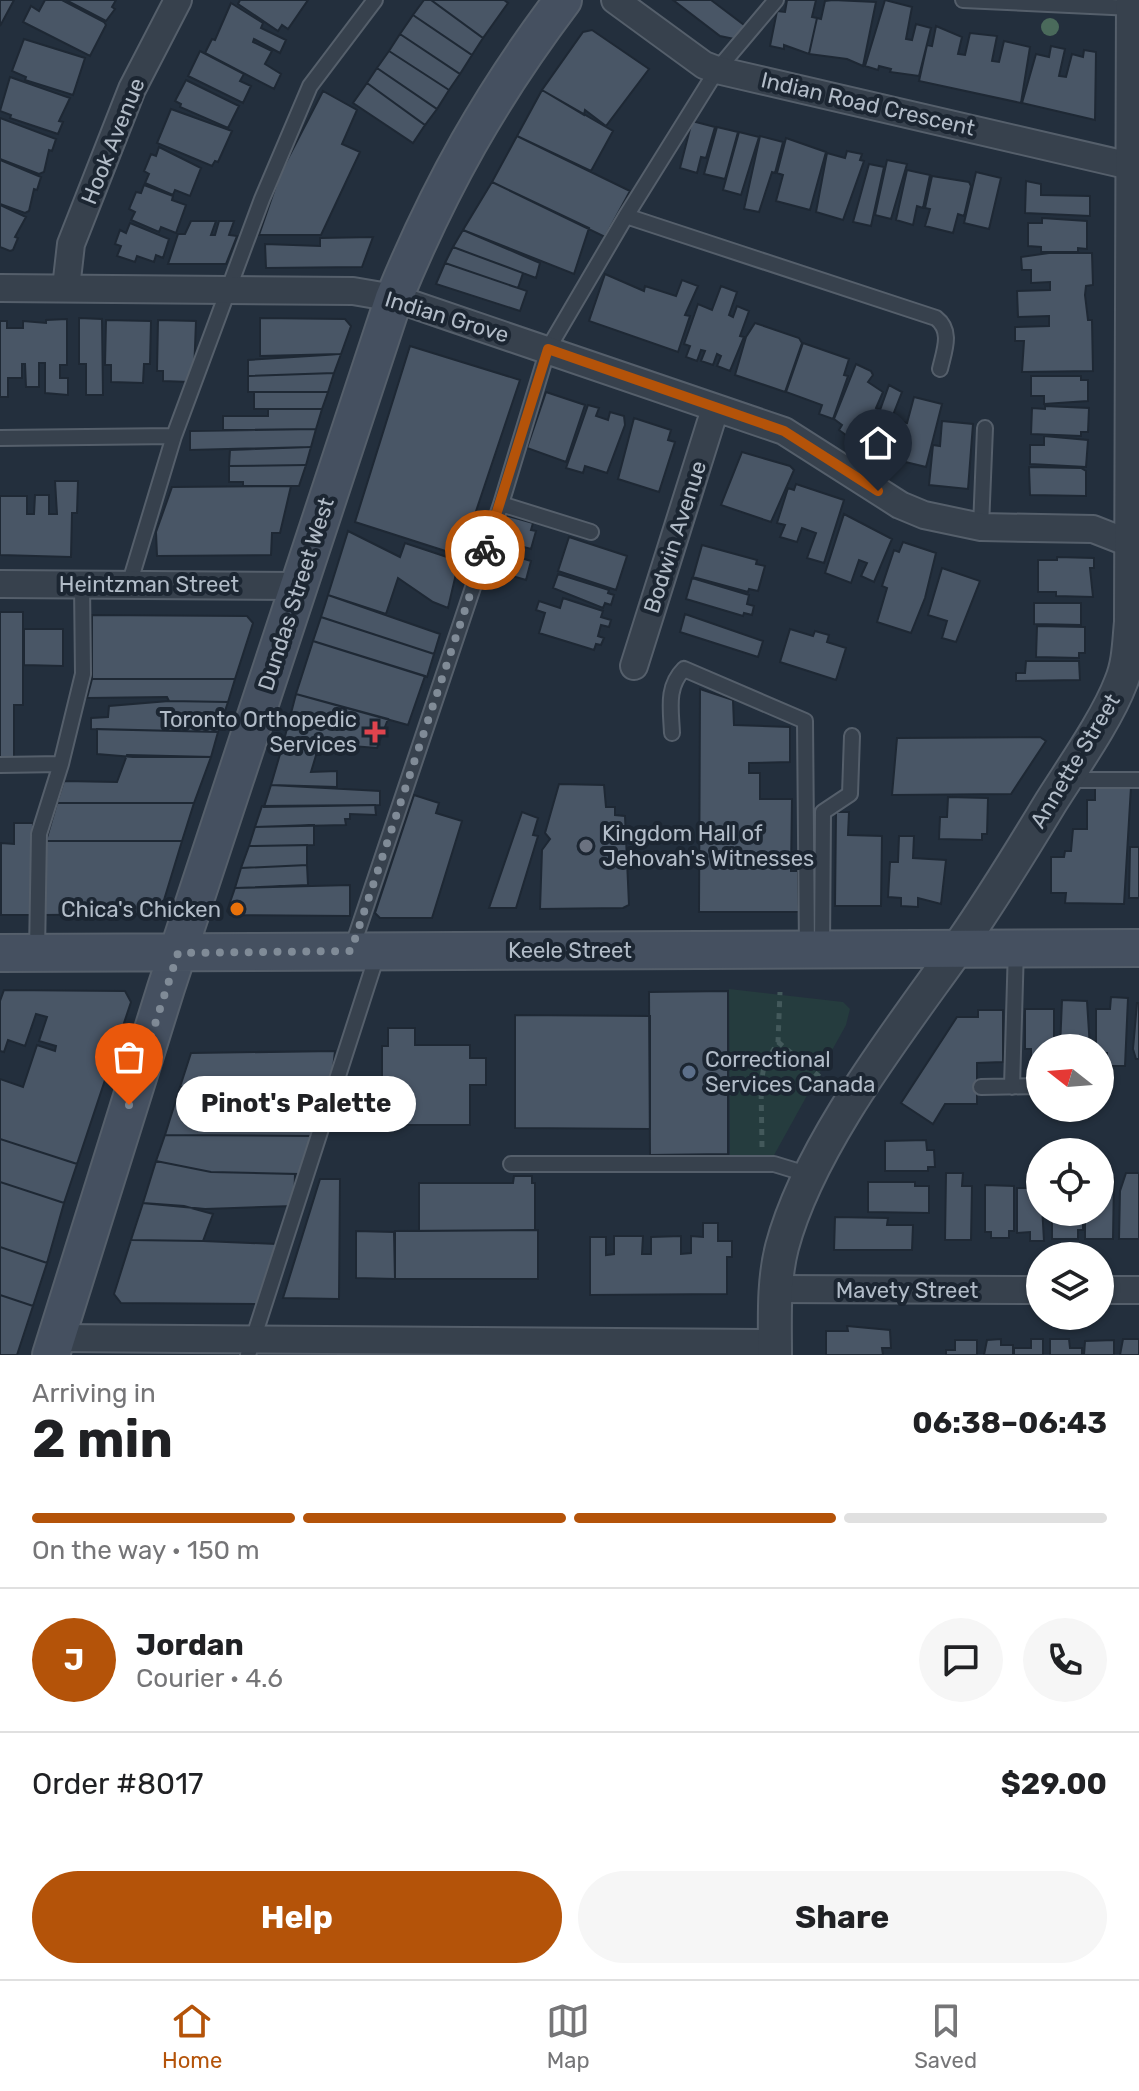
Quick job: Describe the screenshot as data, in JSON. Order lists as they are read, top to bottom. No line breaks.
{"streets":{"main road":["Dundas Street West","Keele Street"],"street":["Indian Road Crescent","Hook Avenue","Indian Grove","Bodwin Avenue","Heintzman Street","Annette Street","Mavety Street"]},"crossings":[["Indian Road Crescent","Annette Street"],["Hook Avenue","Indian Grove"],["Indian Grove","Bodwin Avenue"],["Indian Grove","Dundas Street West"],["Indian Grove","Annette Street"],["Heintzman Street","Dundas Street West"],["Dundas Street West","Keele Street"],["Annette Street","Keele Street"],["Annette Street","Mavety Street"]],"places":{"health":["Toronto Orthopedic Services"],"other":["Kingdom Hall of Jehovah's Witnesses","Chica's Chicken","Correctional Services Canada","Pinot's Palette"]},"north":"left","page":{"bubble":"Pinot's Palette","heading":["2 min","Arriving in","06:38–06:43"],"panel":["Jordan","Courier · 4.6","Order #8017","$29.00"],"bar":"On the way · 150 m","round":"J","buttons":["Help","Share"],"tabs":["Home","Map","Saved"]}}
